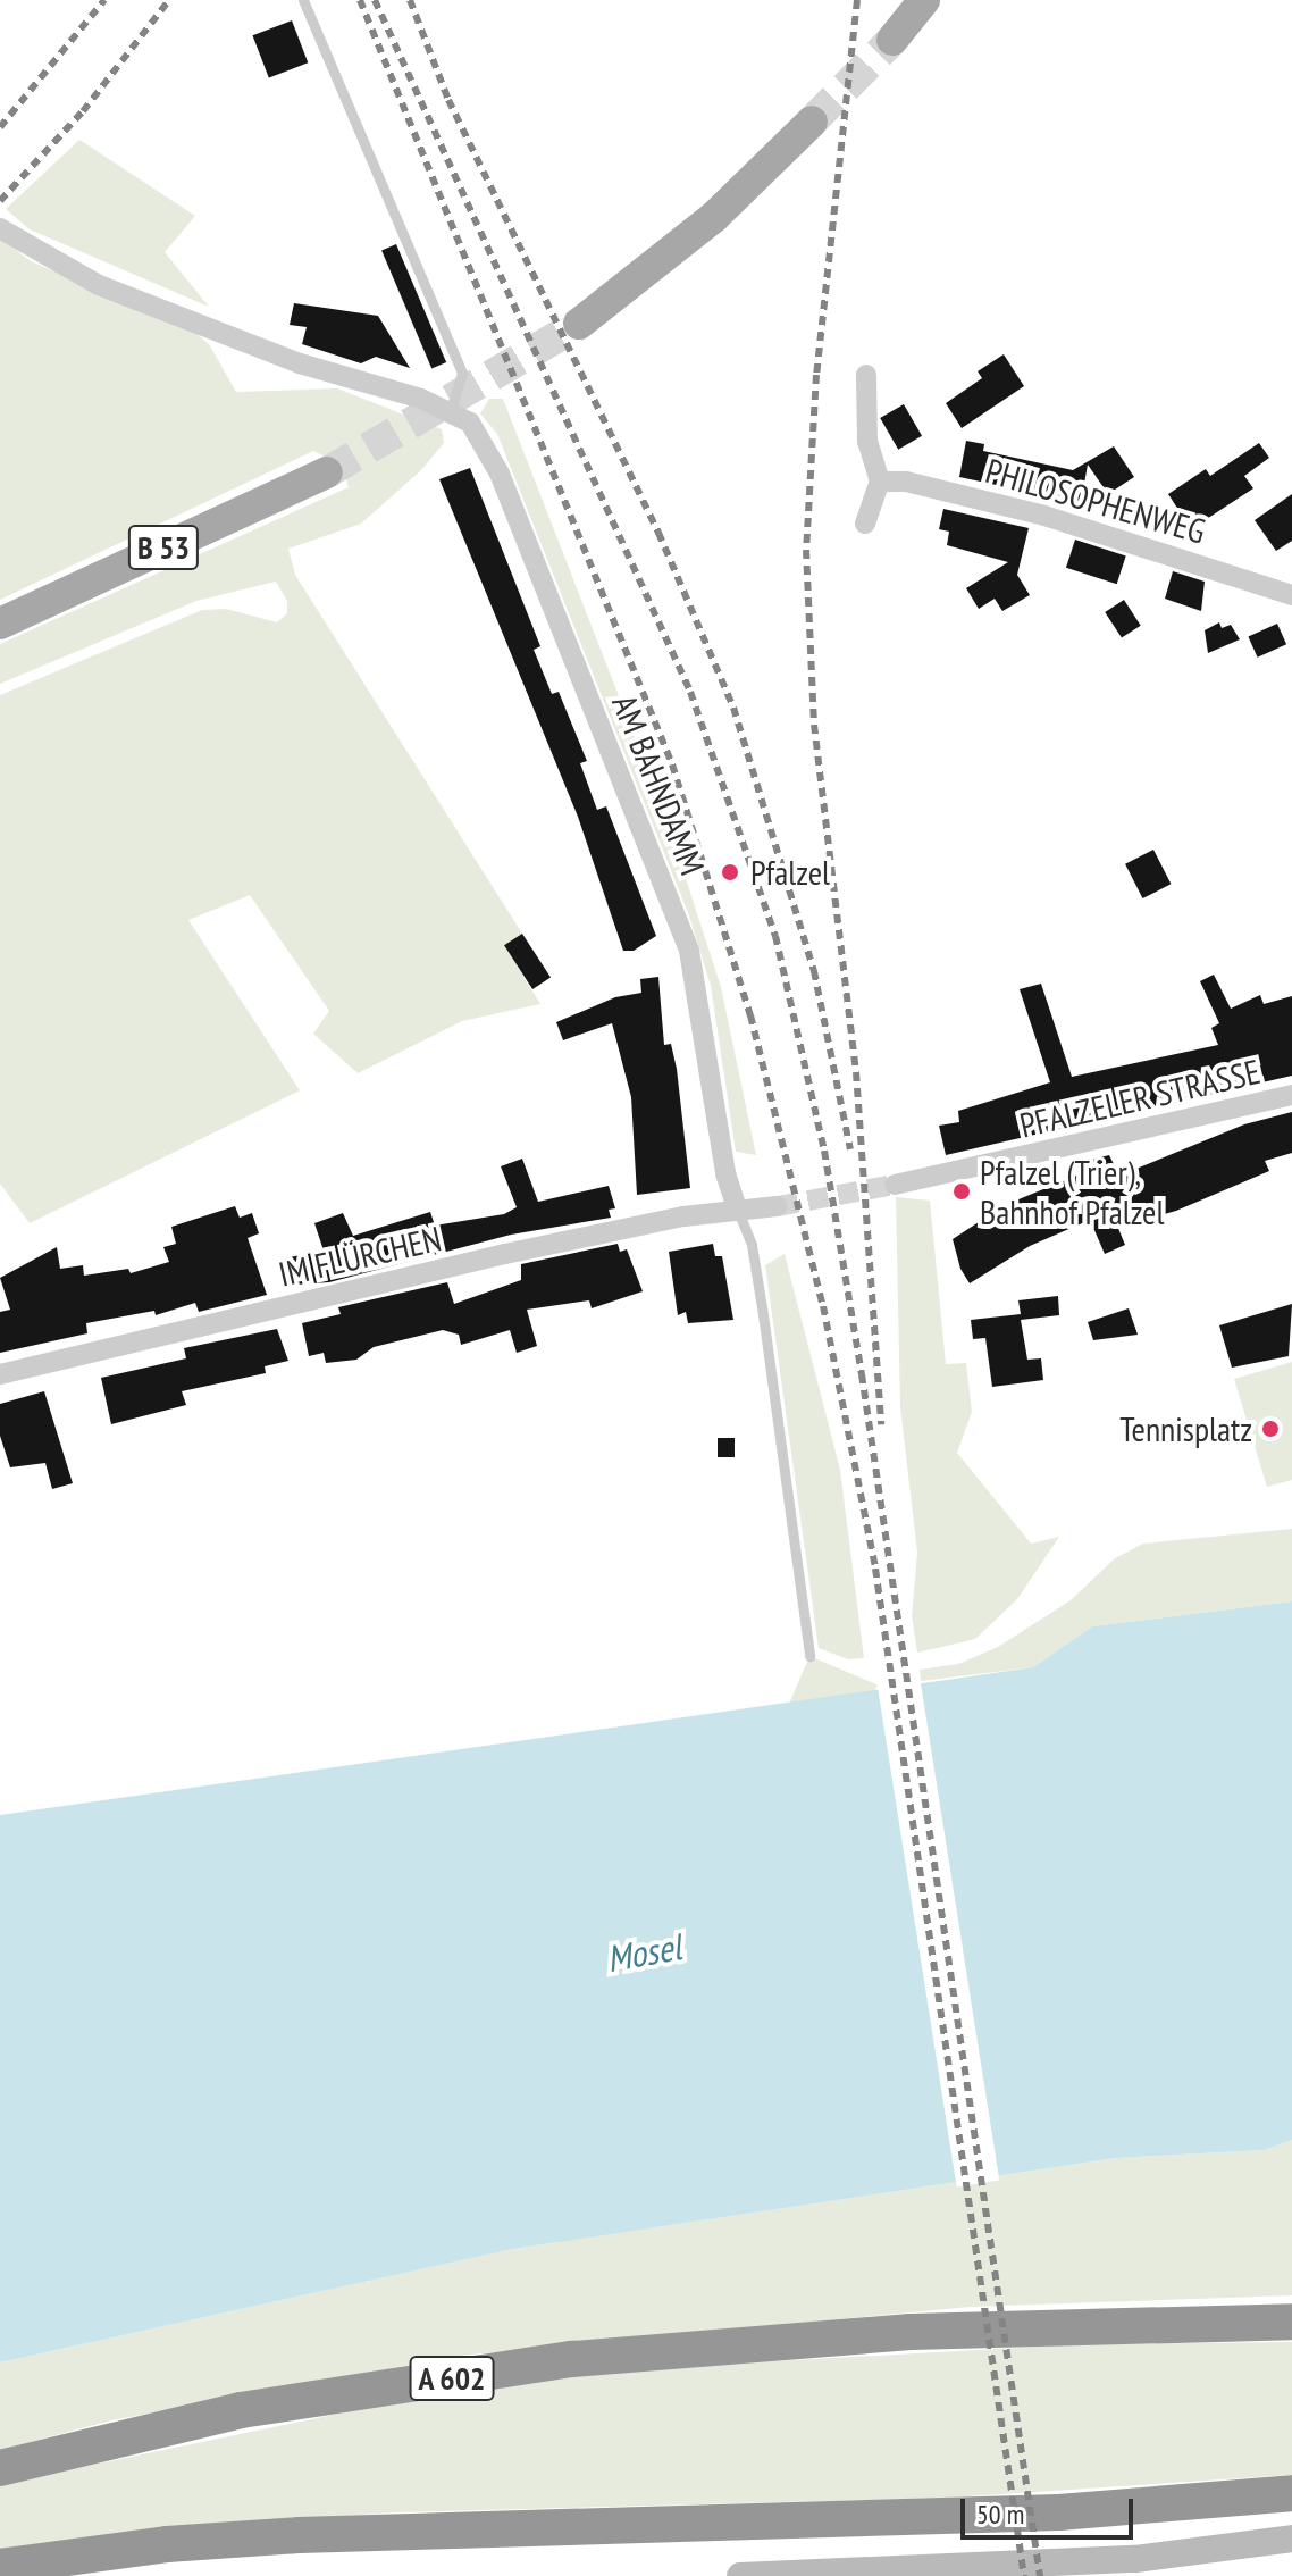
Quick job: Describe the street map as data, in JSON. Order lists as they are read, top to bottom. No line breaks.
{"streets":{"highway":["A 602"],"main road":["B 53"],"street":["PHILOSOPHENWEG","AM BAHNDAMM","PFALZELER STRASSE","IM FLÜRCHEN"]},"crossings":[["AM BAHNDAMM","IM FLÜRCHEN"]],"water":["Mosel"],"places":["Pfalzel","Pfalzel (Trier), Bahnhof Pfalzel","Tennisplatz"],"scale_bar":"50 m"}
